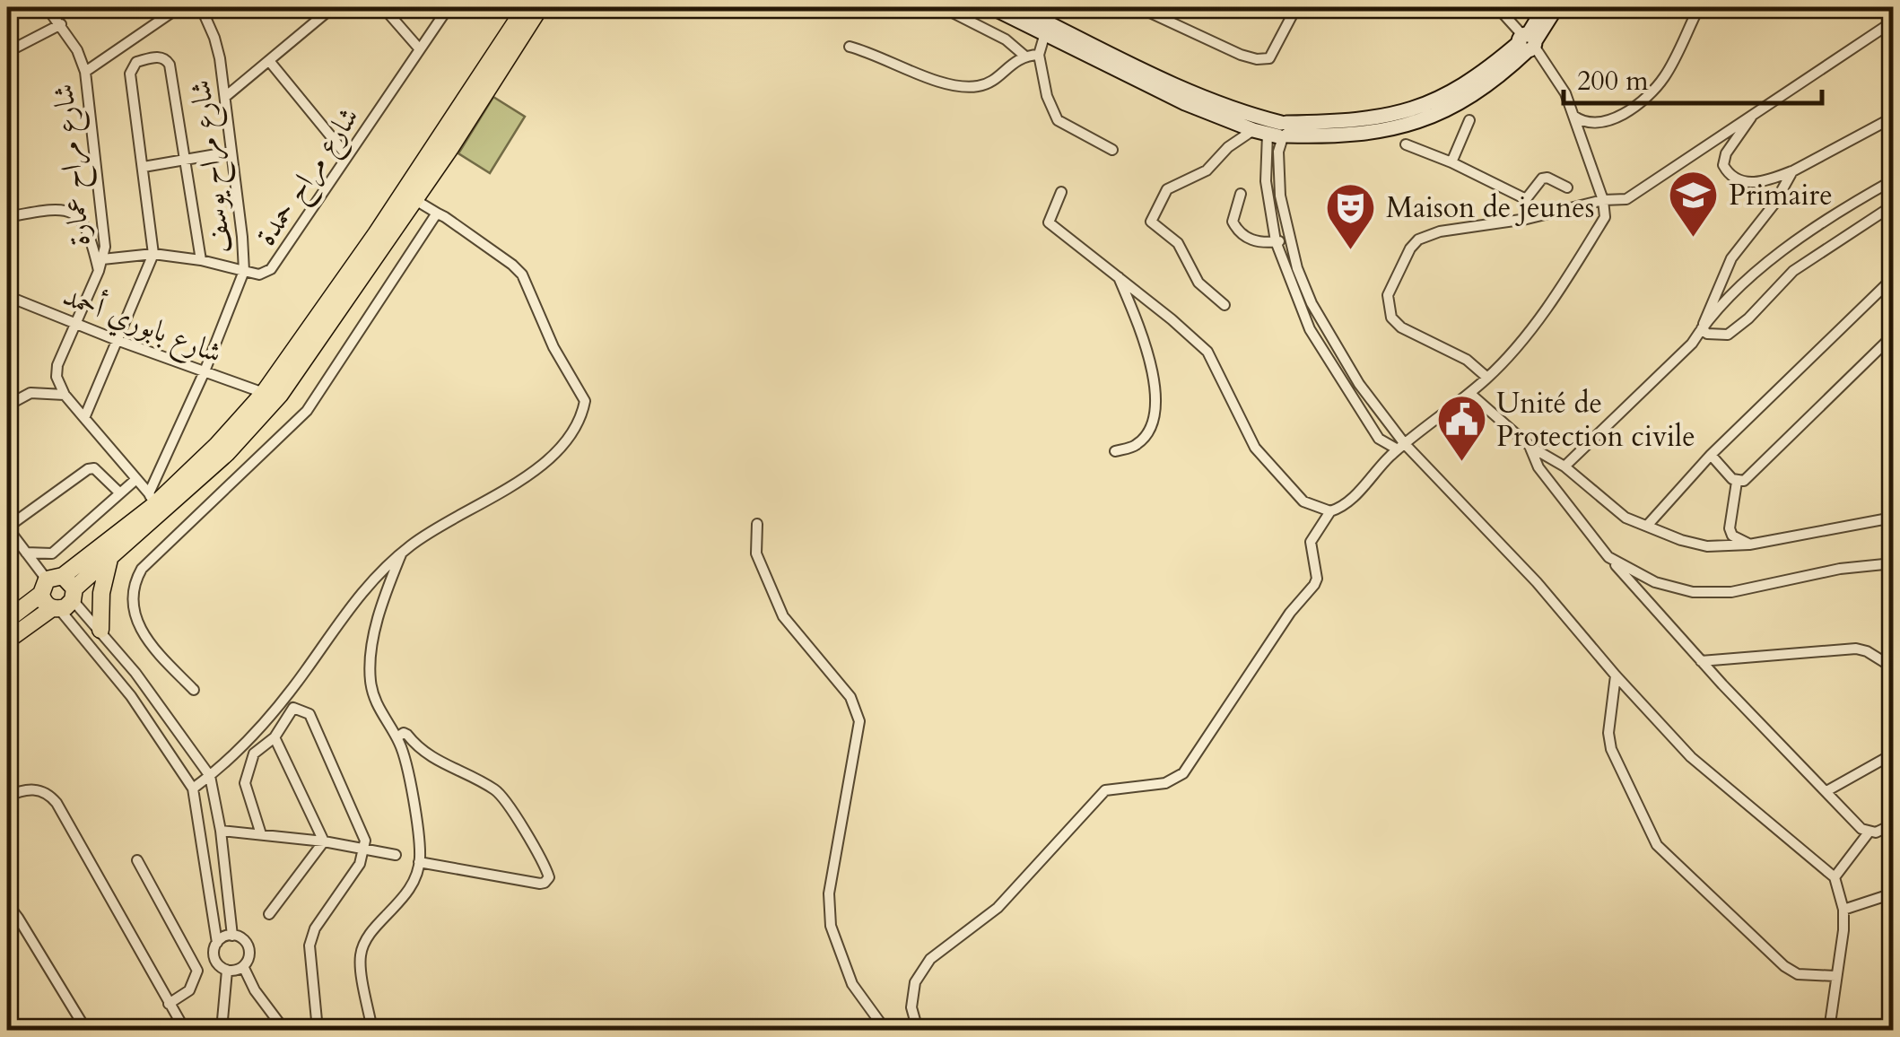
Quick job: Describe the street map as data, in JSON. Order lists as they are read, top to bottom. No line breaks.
{"streets":{"street":["شارع مراح عمارة","شارع مراح يوسف","شارع مراح حمدة","شارع بابوري أحمد"]},"crossings":[["شارع مراح عمارة","شارع بابوري أحمد"],["شارع مراح يوسف","شارع مراح حمدة"],["شارع مراح حمدة","شارع بابوري أحمد"]],"places":{"school or university":["Primaire"],"theatre":["Maison de jeunes"],"public building":["Unité de Protection civile"]},"scale_bar":"200 m"}
